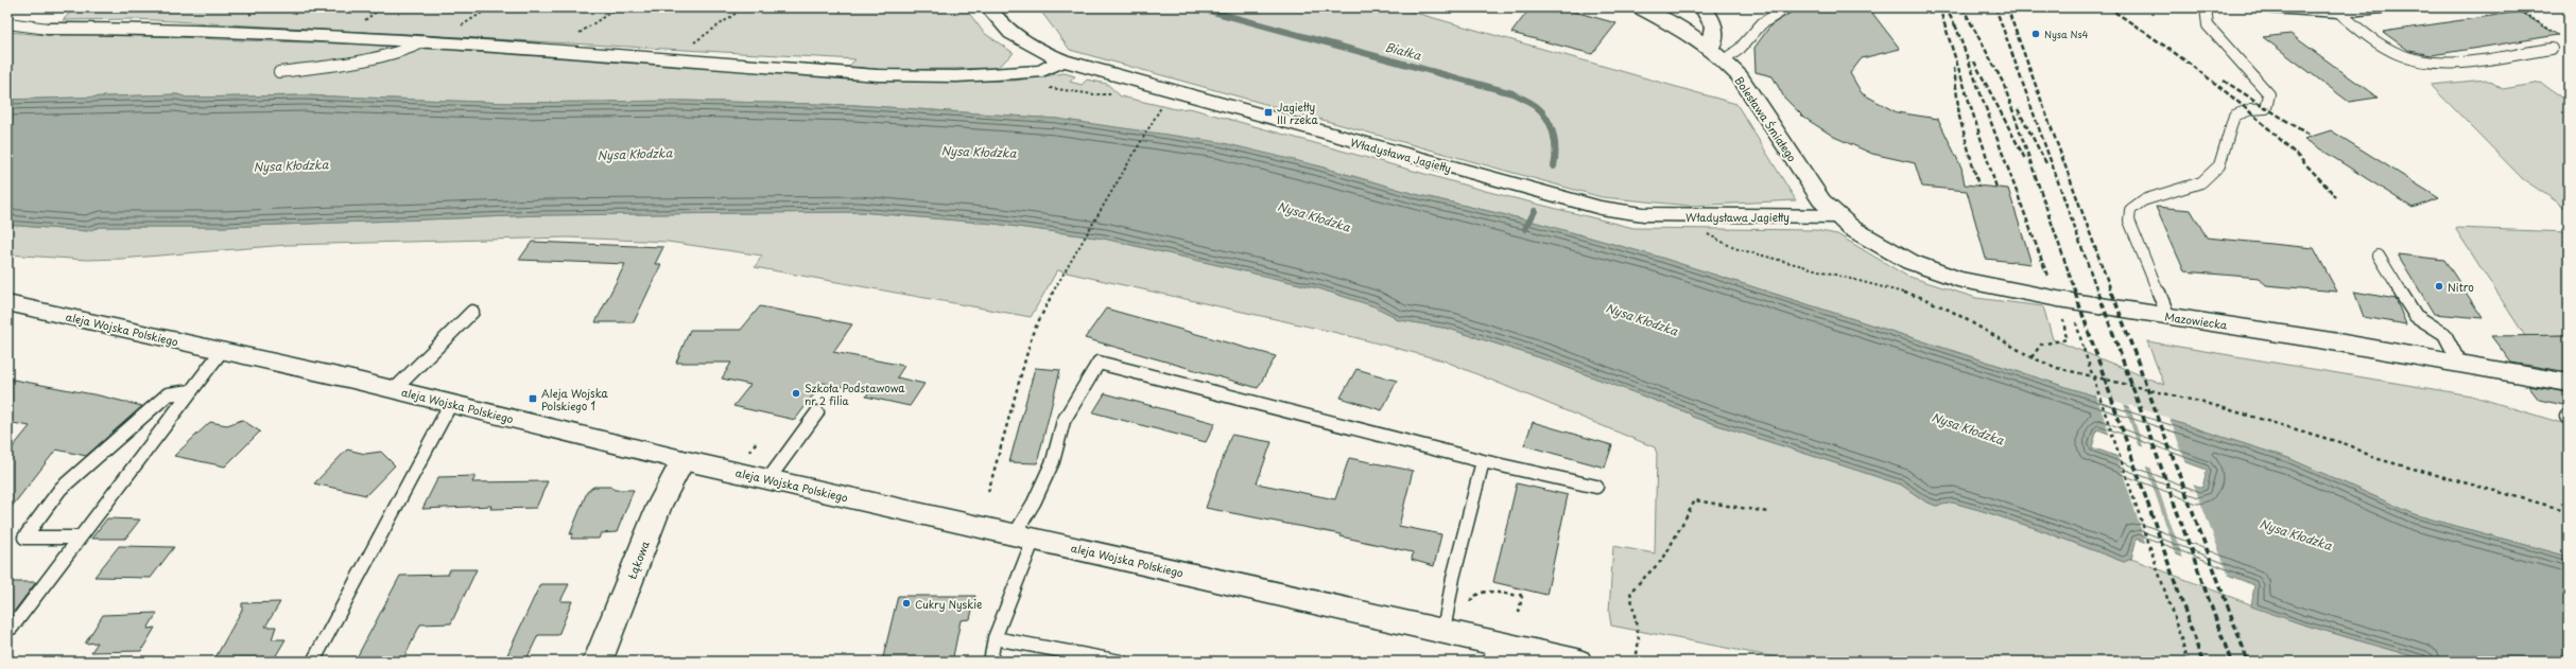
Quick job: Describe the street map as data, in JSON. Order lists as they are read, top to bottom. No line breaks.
{"streets":{"street":["Bolesława Śmiałego","Władysława Jagiełły","Mazowiecka","aleja Wojska Polskiego","Łąkowa"]},"crossings":[["Bolesława Śmiałego","Władysława Jagiełły"],["Bolesława Śmiałego","Mazowiecka"],["Władysława Jagiełły","Mazowiecka"],["aleja Wojska Polskiego","Łąkowa"]],"water":["Białka","Nysa Kłodzka"],"places":{"other":["Nysa Ns4","Nitro","Szkoła Podstawowa nr 2 filia","Cukry Nyskie"],"transit":["Jagiełły III rzeka","Aleja Wojska Polskiego 1"]}}
